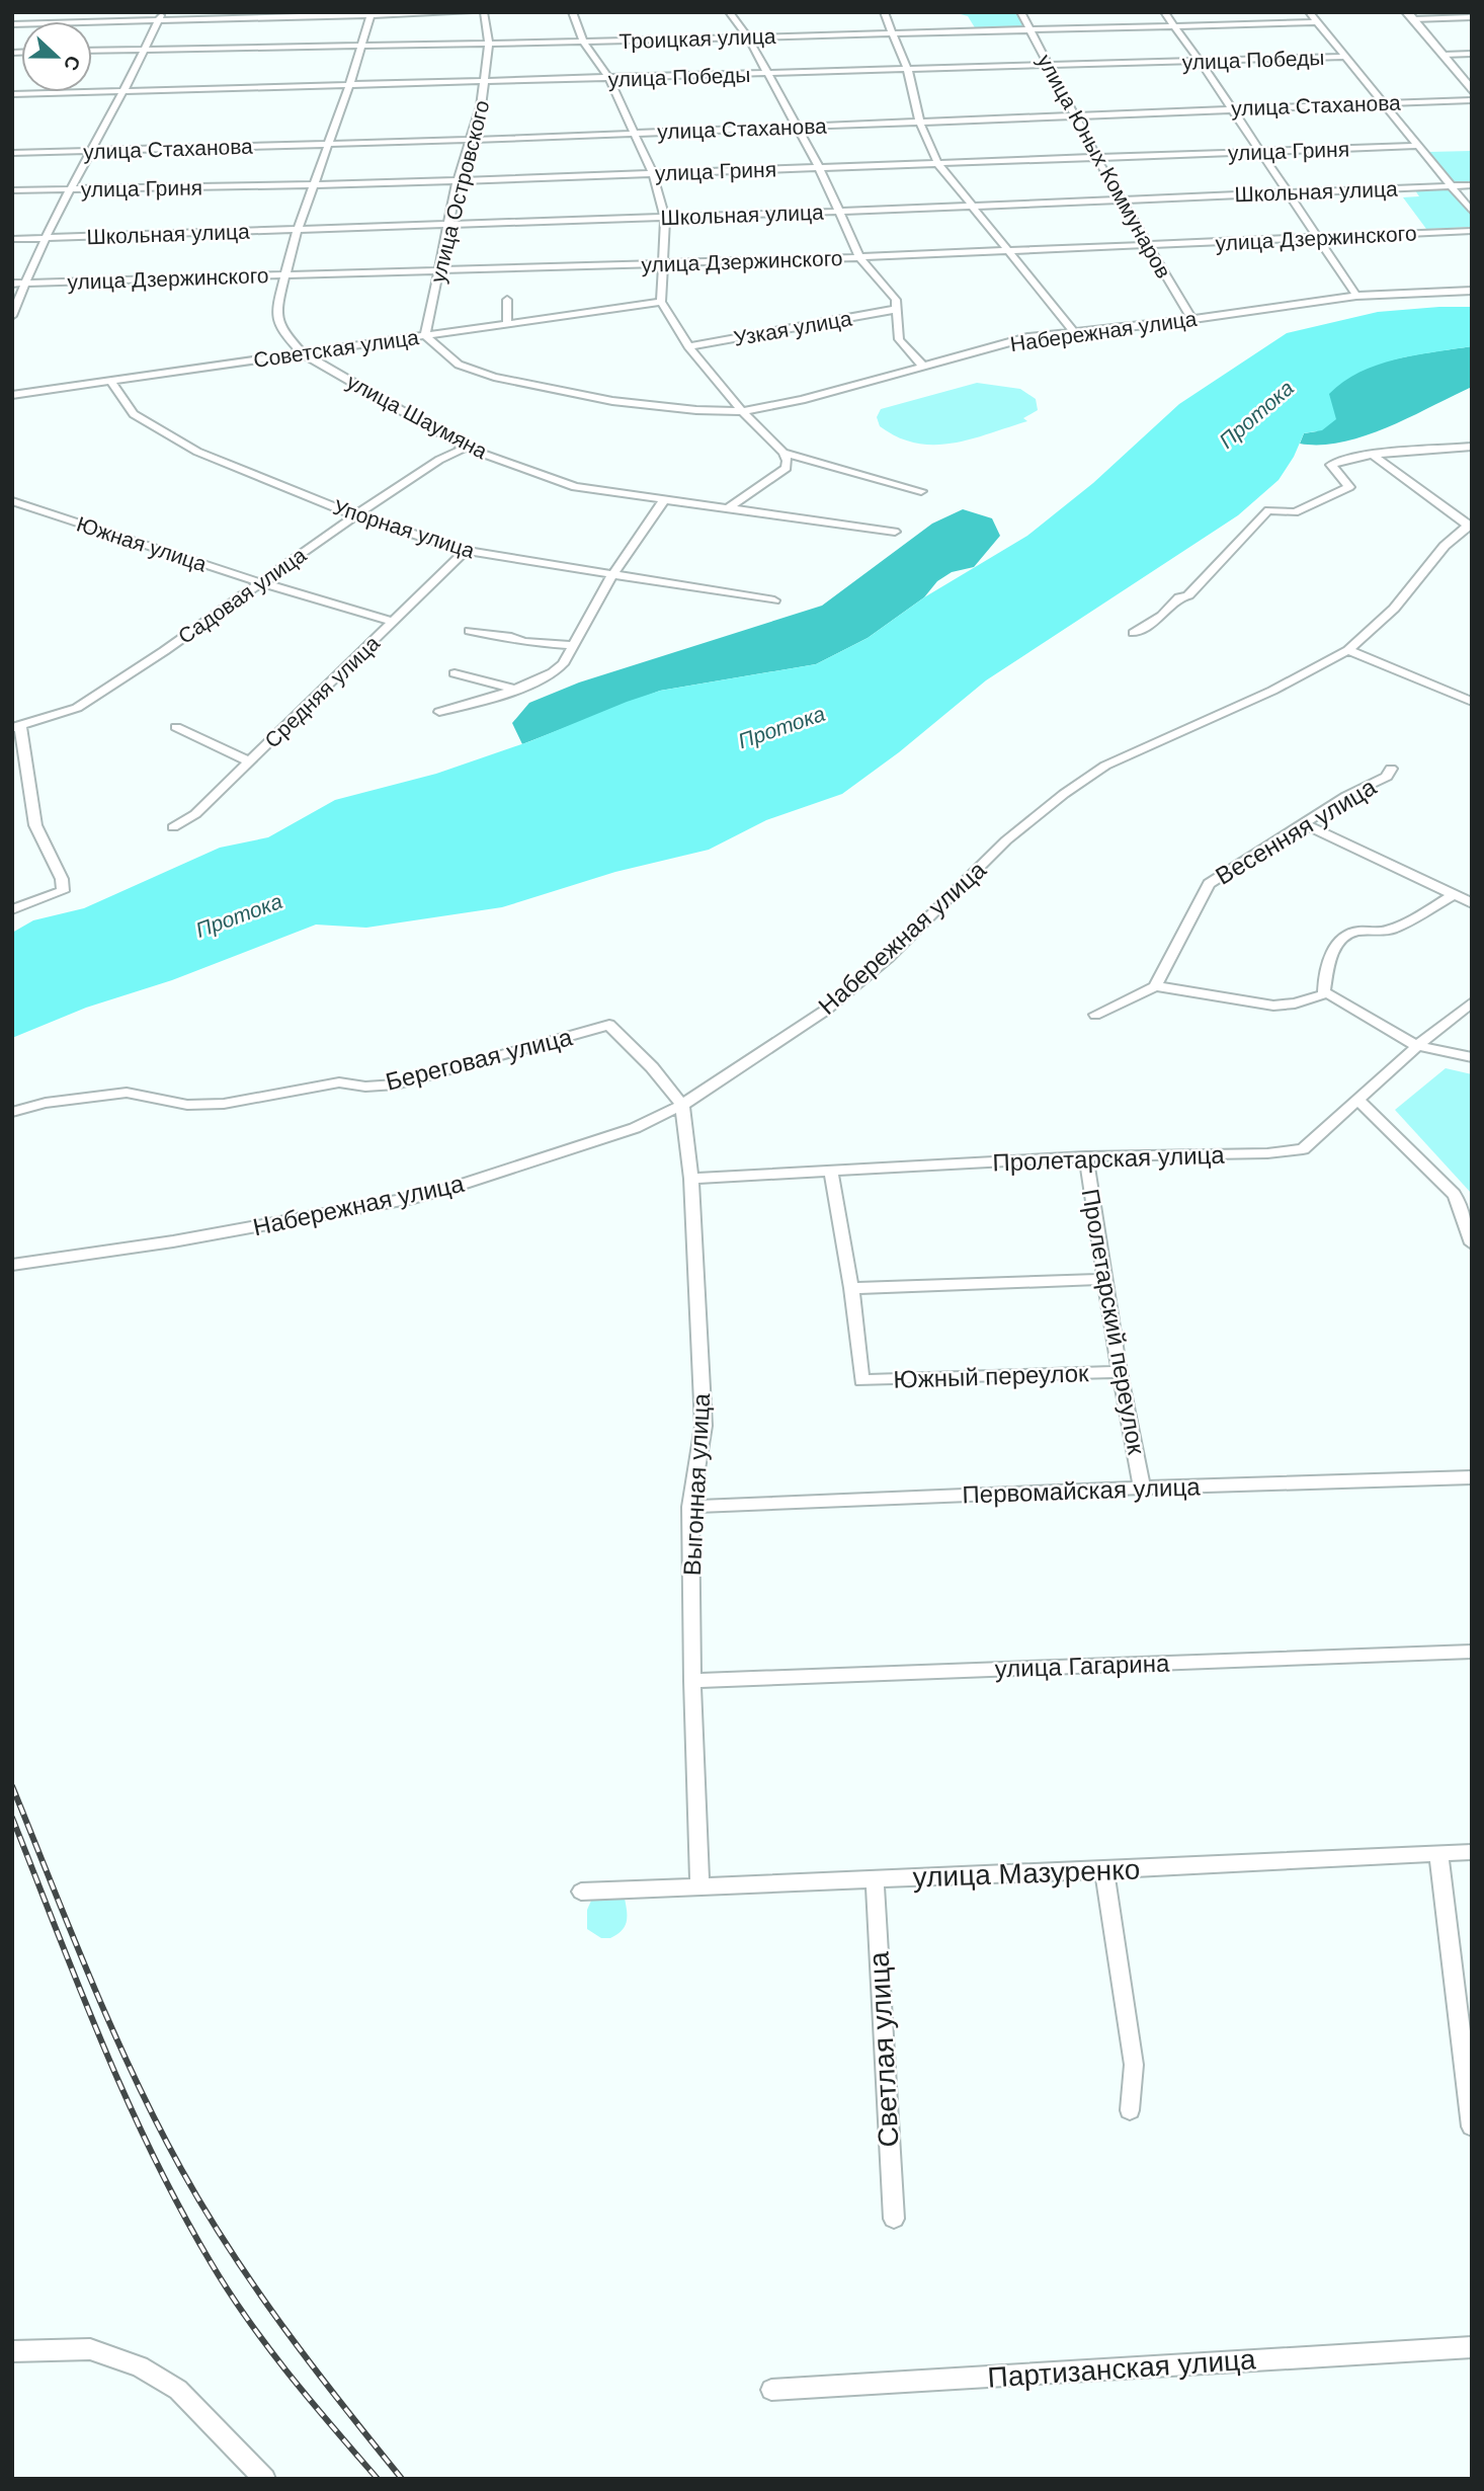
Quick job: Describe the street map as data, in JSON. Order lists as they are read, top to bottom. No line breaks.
{"streets":{"street":["Троицкая улица","улица Победы","улица Стаханова","улица Гриня","улица Юных Коммунаров","улица Островского","Школьная улица","улица Дзержинского","Узкая улица","Набережная улица","Советская улица","улица Шаумяна","Упорная улица","Южная улица","Садовая улица","Средняя улица","Весенняя улица","Береговая улица","Пролетарская улица","Пролетарский переулок","Южный переулок","Выгонная улица","Первомайская улица","улица Гагарина","улица Мазуренко","Светлая улица","Партизанская улица"]},"crossings":[["Троицкая улица","улица Юных Коммунаров"],["Троицкая улица","улица Островского"],["Троицкая улица","улица Шаумяна"],["улица Победы","улица Юных Коммунаров"],["улица Победы","улица Островского"],["улица Победы","улица Шаумяна"],["улица Стаханова","улица Юных Коммунаров"],["улица Стаханова","улица Островского"],["улица Стаханова","улица Шаумяна"],["улица Гриня","улица Юных Коммунаров"],["улица Гриня","улица Островского"],["улица Гриня","улица Шаумяна"],["улица Юных Коммунаров","Школьная улица"],["улица Юных Коммунаров","улица Дзержинского"],["улица Юных Коммунаров","Набережная улица"],["улица Островского","Школьная улица"],["улица Островского","улица Дзержинского"],["улица Островского","Советская улица"],["Школьная улица","улица Шаумяна"],["улица Дзержинского","улица Шаумяна"],["Набережная улица","Береговая улица"],["Набережная улица","Выгонная улица"],["Советская улица","улица Шаумяна"],["Советская улица","Упорная улица"],["улица Шаумяна","Садовая улица"],["Упорная улица","Садовая улица"],["Упорная улица","Средняя улица"],["Южная улица","Садовая улица"],["Южная улица","Средняя улица"],["Береговая улица","Выгонная улица"],["Пролетарская улица","Пролетарский переулок"],["Пролетарская улица","Выгонная улица"],["Пролетарский переулок","Южный переулок"],["Пролетарский переулок","Первомайская улица"],["Выгонная улица","Первомайская улица"],["Выгонная улица","улица Гагарина"],["Выгонная улица","улица Мазуренко"],["улица Мазуренко","Светлая улица"]],"water":["Протока"],"north":"right"}
